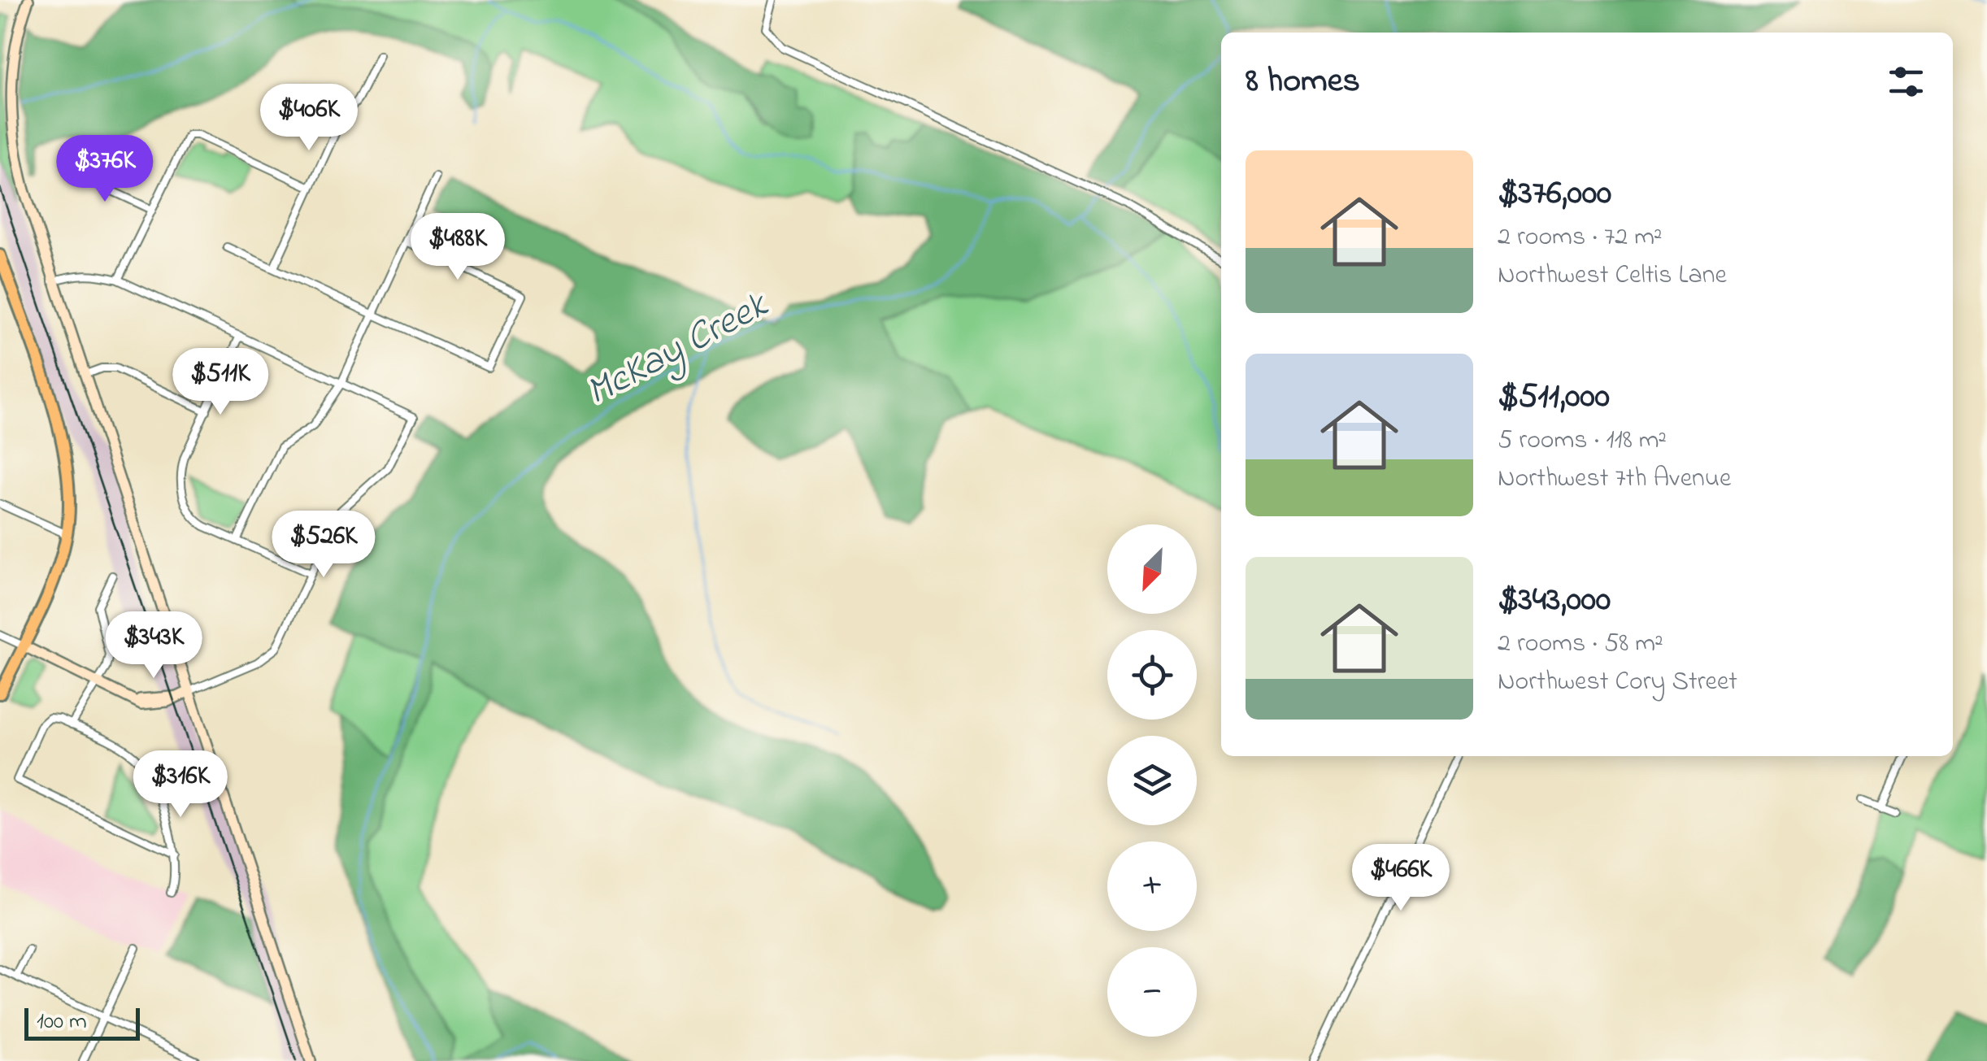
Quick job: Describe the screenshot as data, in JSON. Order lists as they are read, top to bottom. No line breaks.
{"water":["McKay Creek"],"scale_bar":"100 m","north":"bottom left","page":{"heading":"8 homes","price":["$406K","$376K","$488K","$511K","$526K","$343K","$316K","$466K"],"list":[{"name":"$376,000","note":"2 rooms · 72 m² · Northwest Celtis Lane"},{"name":"$511,000","note":"5 rooms · 118 m² · Northwest 7th Avenue"},{"name":"$343,000","note":"2 rooms · 58 m² · Northwest Cory Street"}],"map_buttons":["+","−"],"scale":"100 m"}}
